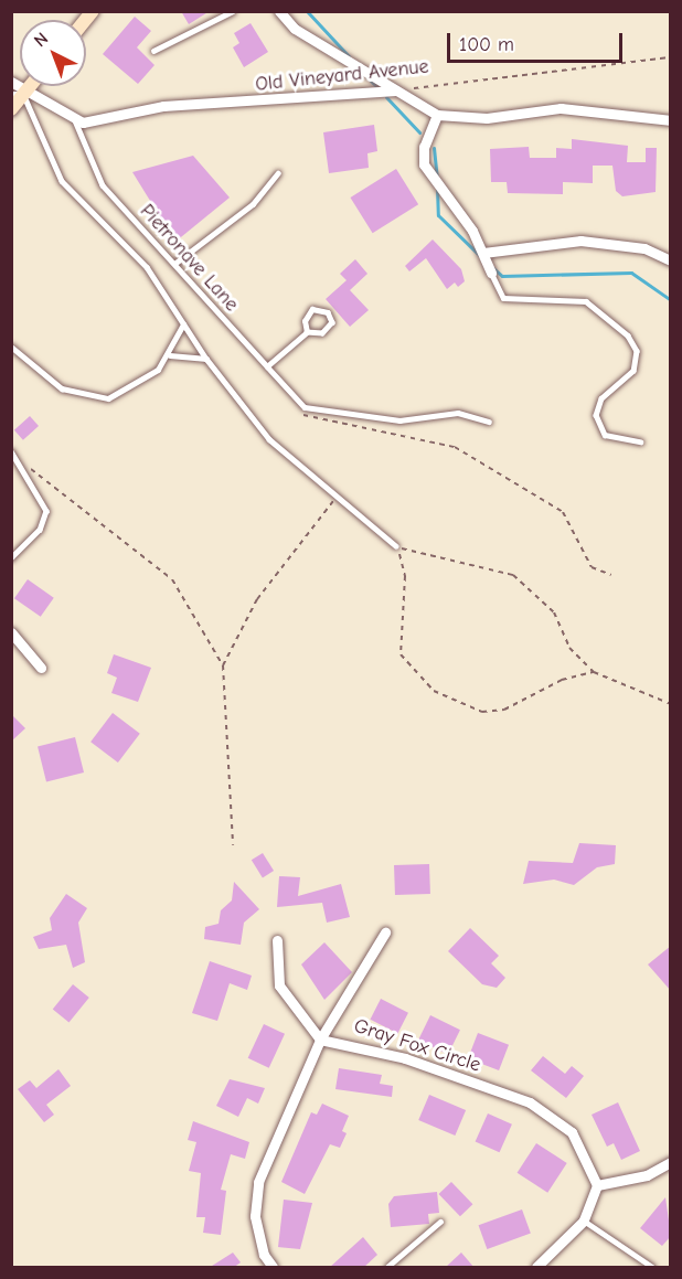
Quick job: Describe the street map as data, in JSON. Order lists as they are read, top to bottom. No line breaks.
{"streets":{"street":["Old Vineyard Avenue","Gray Fox Circle"],"lane":["Pietronave Lane"]},"crossings":[["Old Vineyard Avenue","Pietronave Lane"]],"scale_bar":"100 m","north":"top left"}
